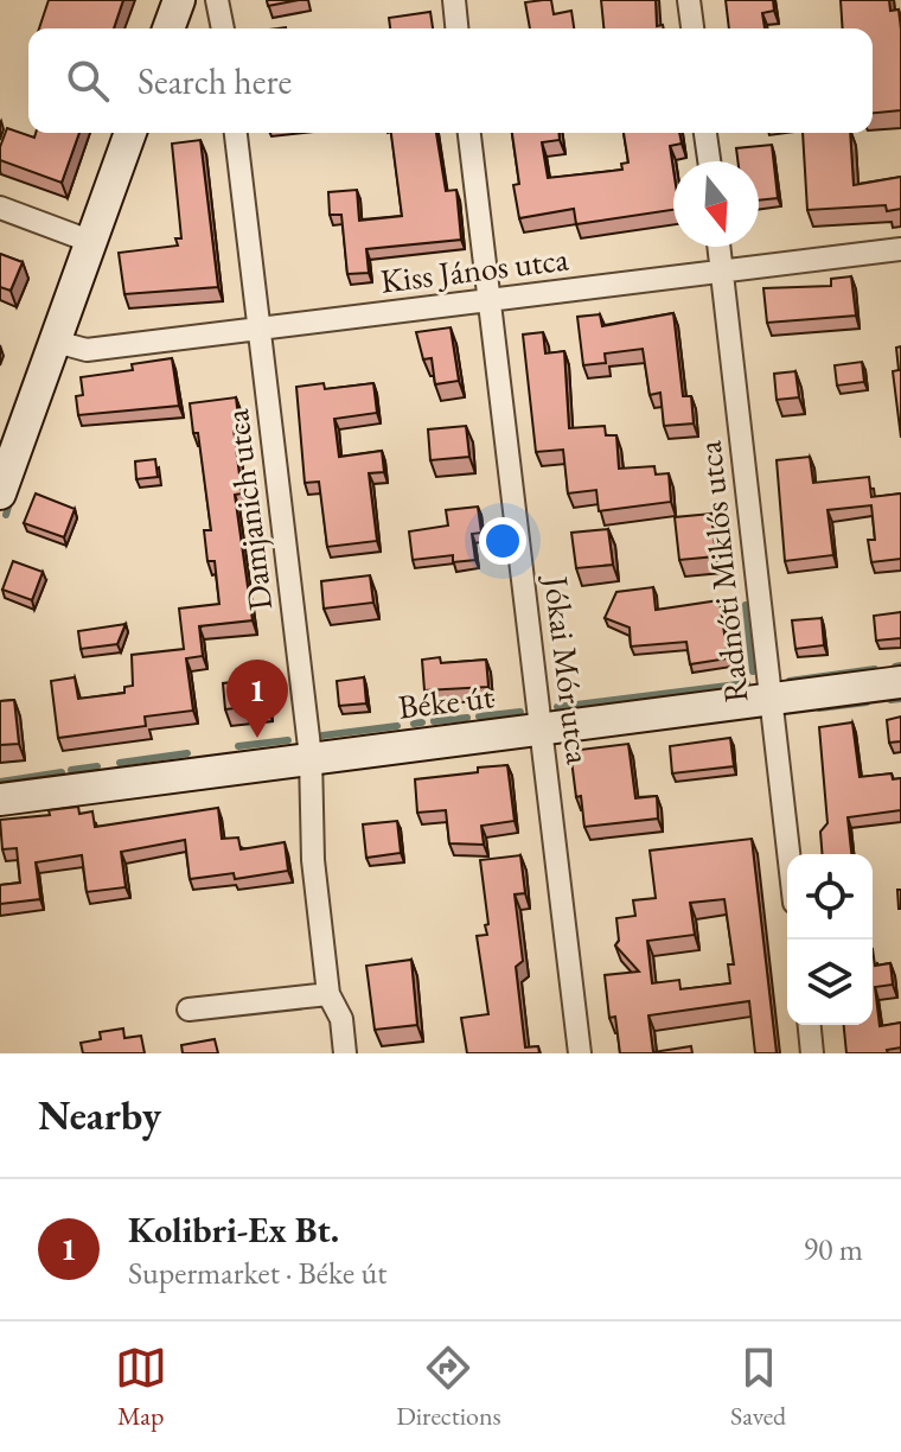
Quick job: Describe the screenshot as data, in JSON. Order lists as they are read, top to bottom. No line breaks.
{"streets":{"street":["Kiss János utca","Damjanich utca","Radnóti Miklós utca","Jókai Mór utca","Béke út"]},"crossings":[["Kiss János utca","Damjanich utca"],["Kiss János utca","Radnóti Miklós utca"],["Kiss János utca","Jókai Mór utca"],["Damjanich utca","Béke út"],["Radnóti Miklós utca","Béke út"],["Jókai Mór utca","Béke út"]],"north":"bottom","page":{"search":"Search here","pins":"1","heading":"Nearby","list":[{"mark":"1","name":"Kolibri-Ex Bt.","note":"Supermarket · Béke út","value":"90 m"}],"nav":["Map","Directions","Saved"]}}
